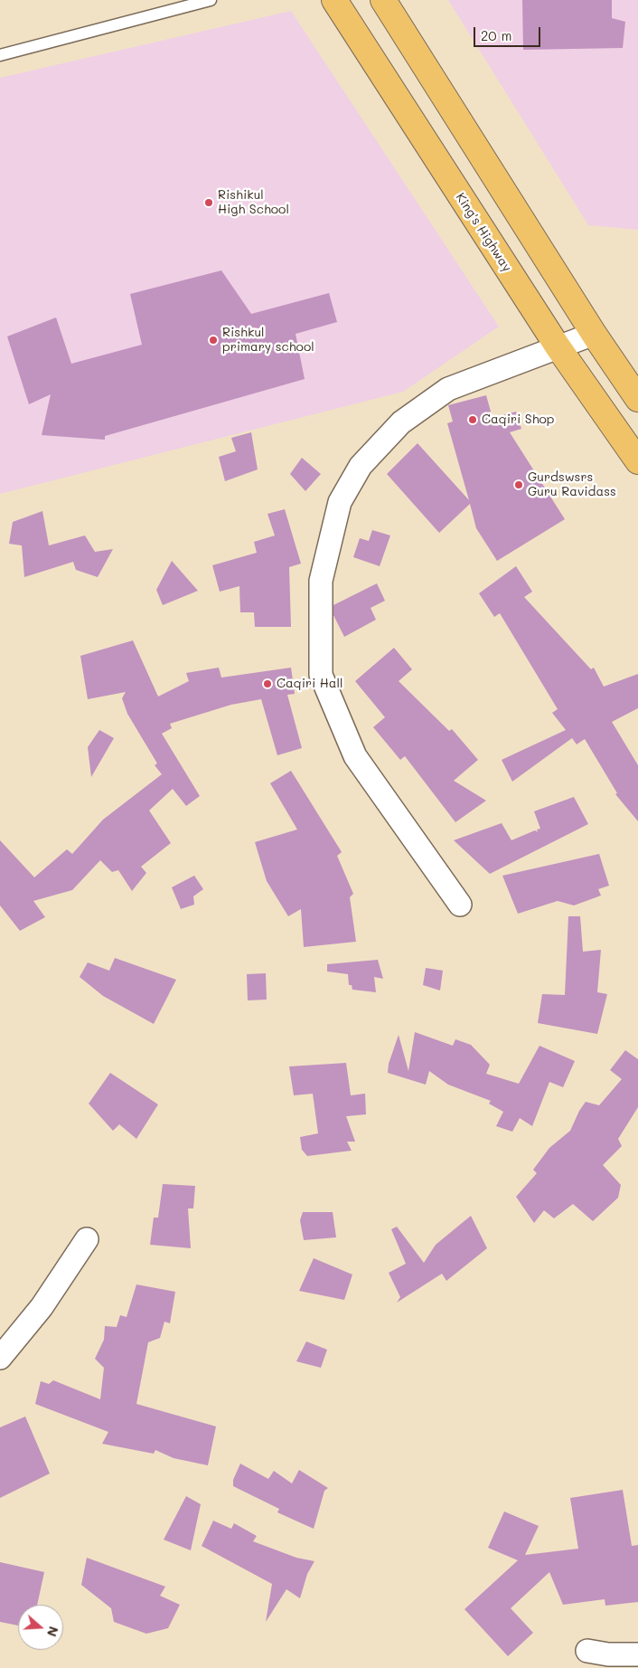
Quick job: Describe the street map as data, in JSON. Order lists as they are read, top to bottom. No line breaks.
{"streets":{"highway":["King's Highway"]},"places":["Rishikul High School","Rishkul primary school","Caqiri Shop","Gurdswsrs Guru Ravidass","Caqiri Hall"],"scale_bar":"20 m","north":"right"}
